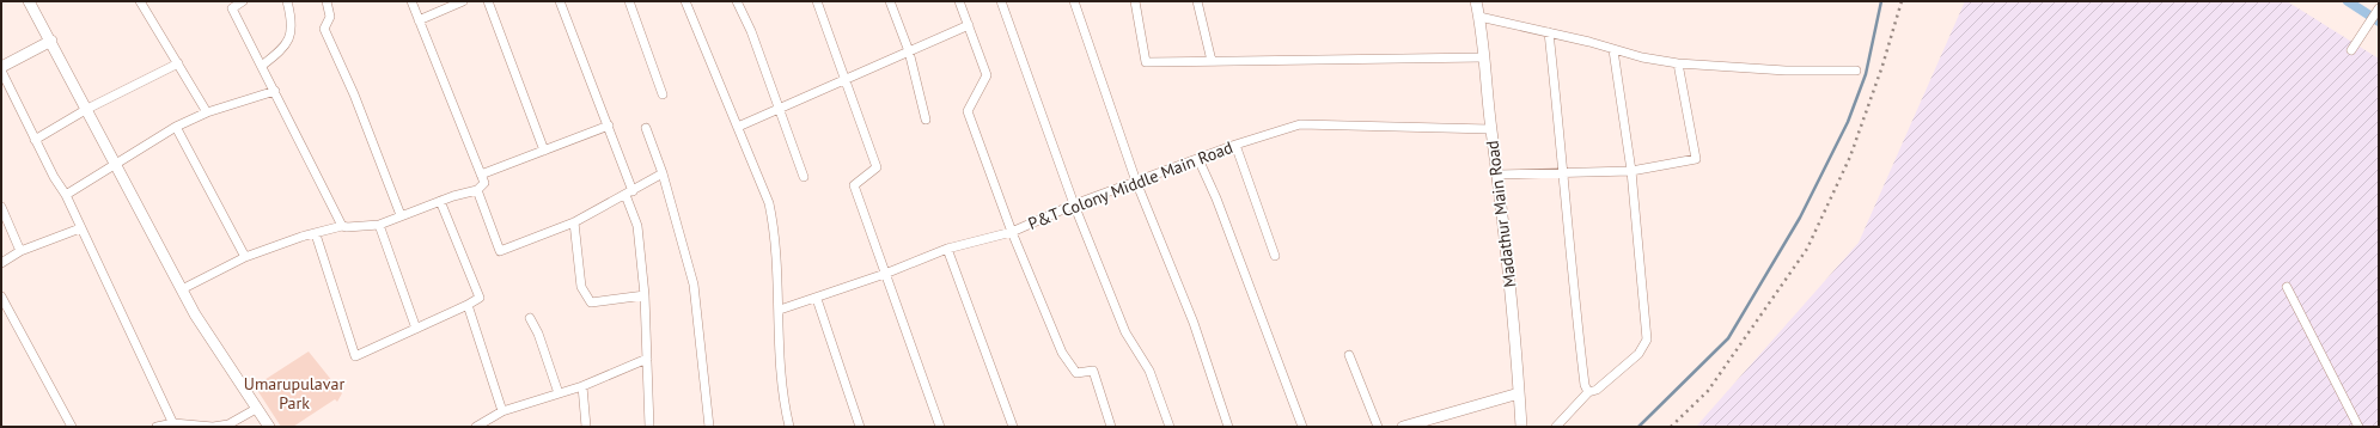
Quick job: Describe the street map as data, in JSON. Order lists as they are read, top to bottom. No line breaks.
{"streets":{"street":["P&T Colony Middle Main Road","Madathur Main Road"]},"crossings":[["P&T Colony Middle Main Road","Madathur Main Road"]],"parks":["Umarupulavar Park"]}
